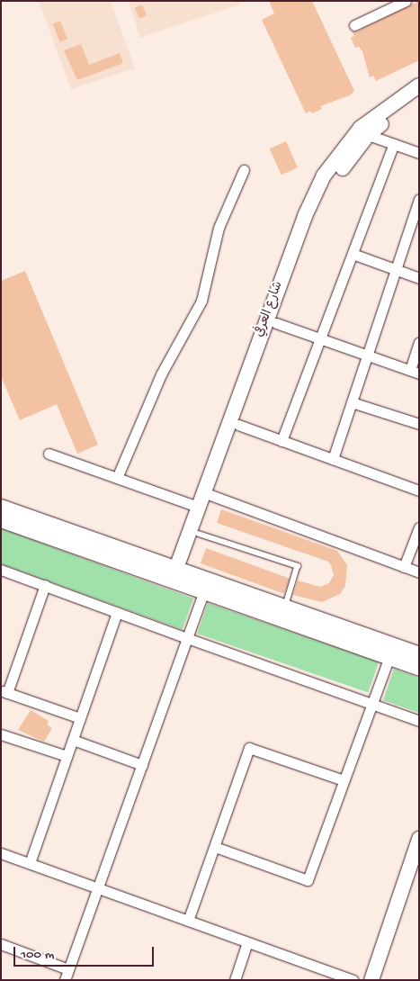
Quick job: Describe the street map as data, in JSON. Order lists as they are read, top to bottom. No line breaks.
{"streets":{"street":["شارع العرفي"]},"scale_bar":"100 m"}
